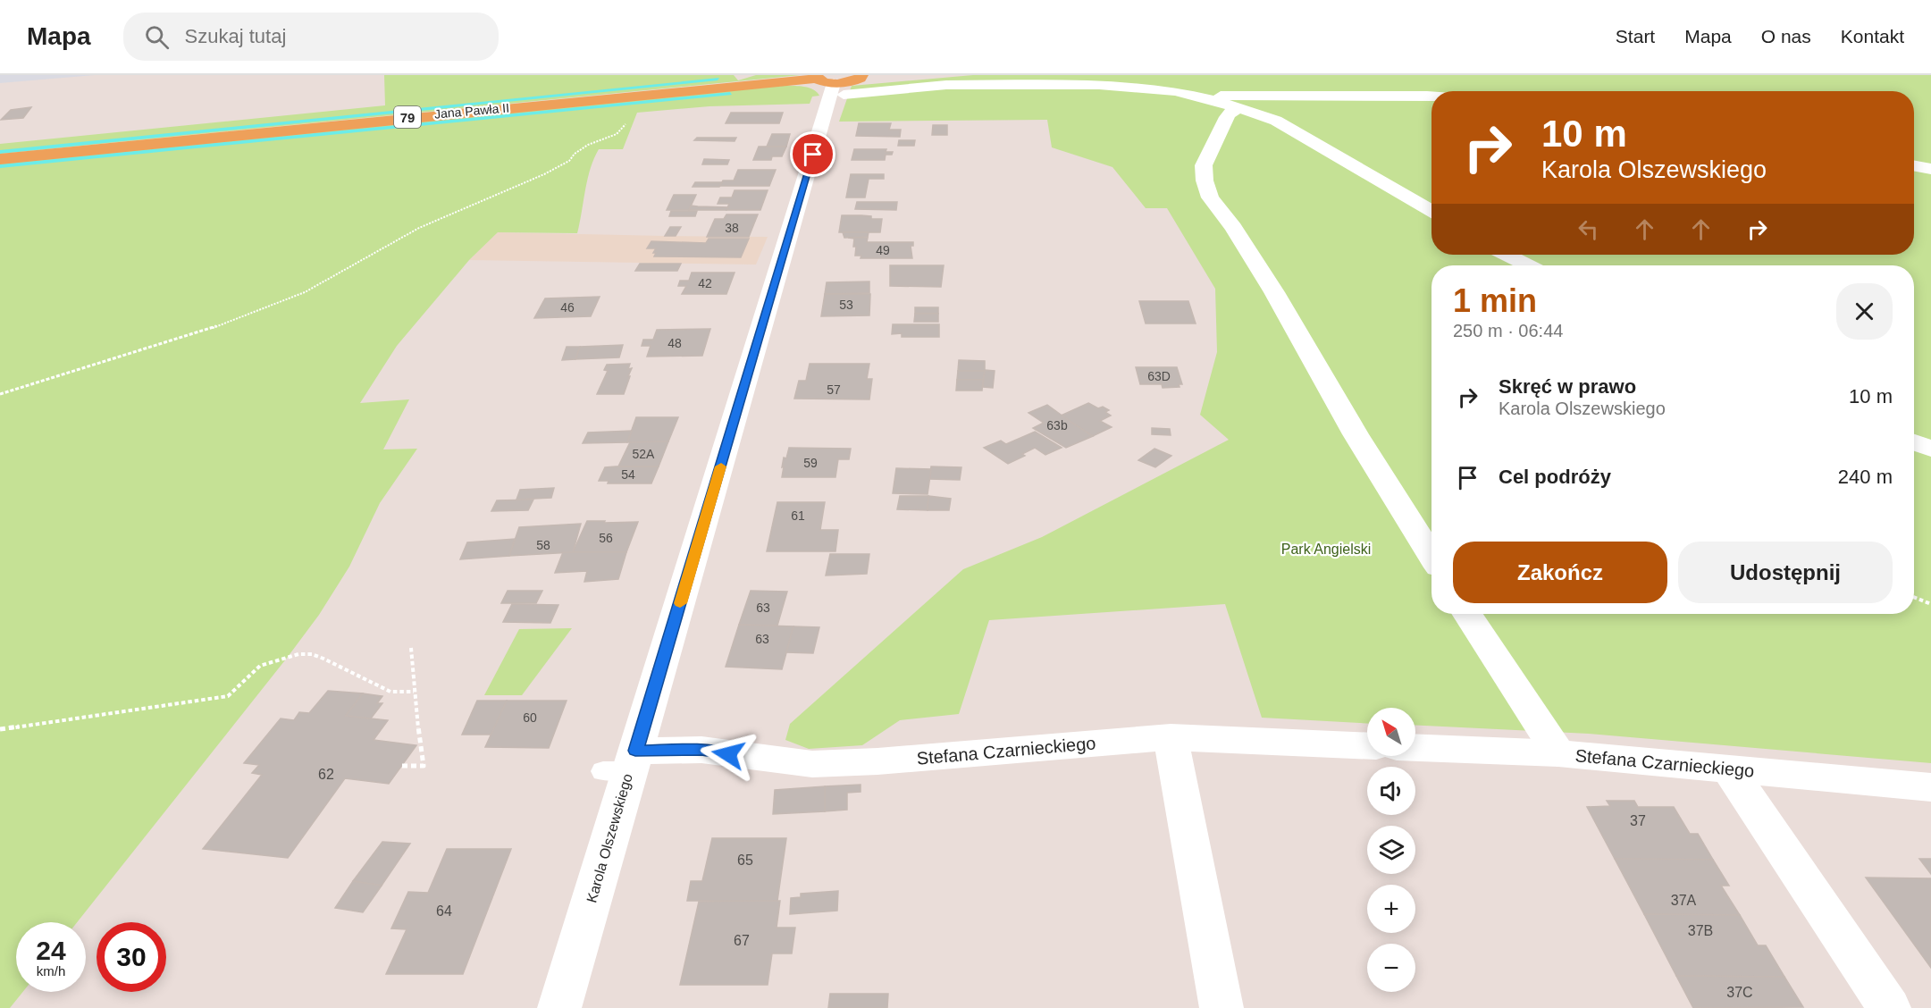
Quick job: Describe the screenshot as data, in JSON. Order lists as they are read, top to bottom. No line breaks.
{"streets":{"main road":["Jana Pawła II","79"],"street":["Stefana Czarnieckiego","Karola Olszewskiego"]},"crossings":[["Jana Pawła II","79"],["Jana Pawła II","Karola Olszewskiego"],["79","Karola Olszewskiego"],["Stefana Czarnieckiego","Karola Olszewskiego"]],"parks":["Park Angielski"],"house_numbers":["38","49","42","53","46","48","63D","57","63b","52A","59","54","61","56","58","63","63","60","62","37","65","37A","64","37B","67","37C"],"north":"top left","page":{"header":"Mapa","search":"Szukaj tutaj","nav":["Start","Mapa","O nas","Kontakt"],"turn":["10 m","Karola Olszewskiego"],"heading":["1 min","250 m · 06:44"],"list":[{"name":"Skręć w prawo","note":"Karola Olszewskiego","value":"10 m"},{"name":"Cel podróży","value":"240 m"}],"buttons":["Zakończ","Udostępnij"],"map_buttons":["+","−"],"speed":"24 km/h","limit":"30"}}
